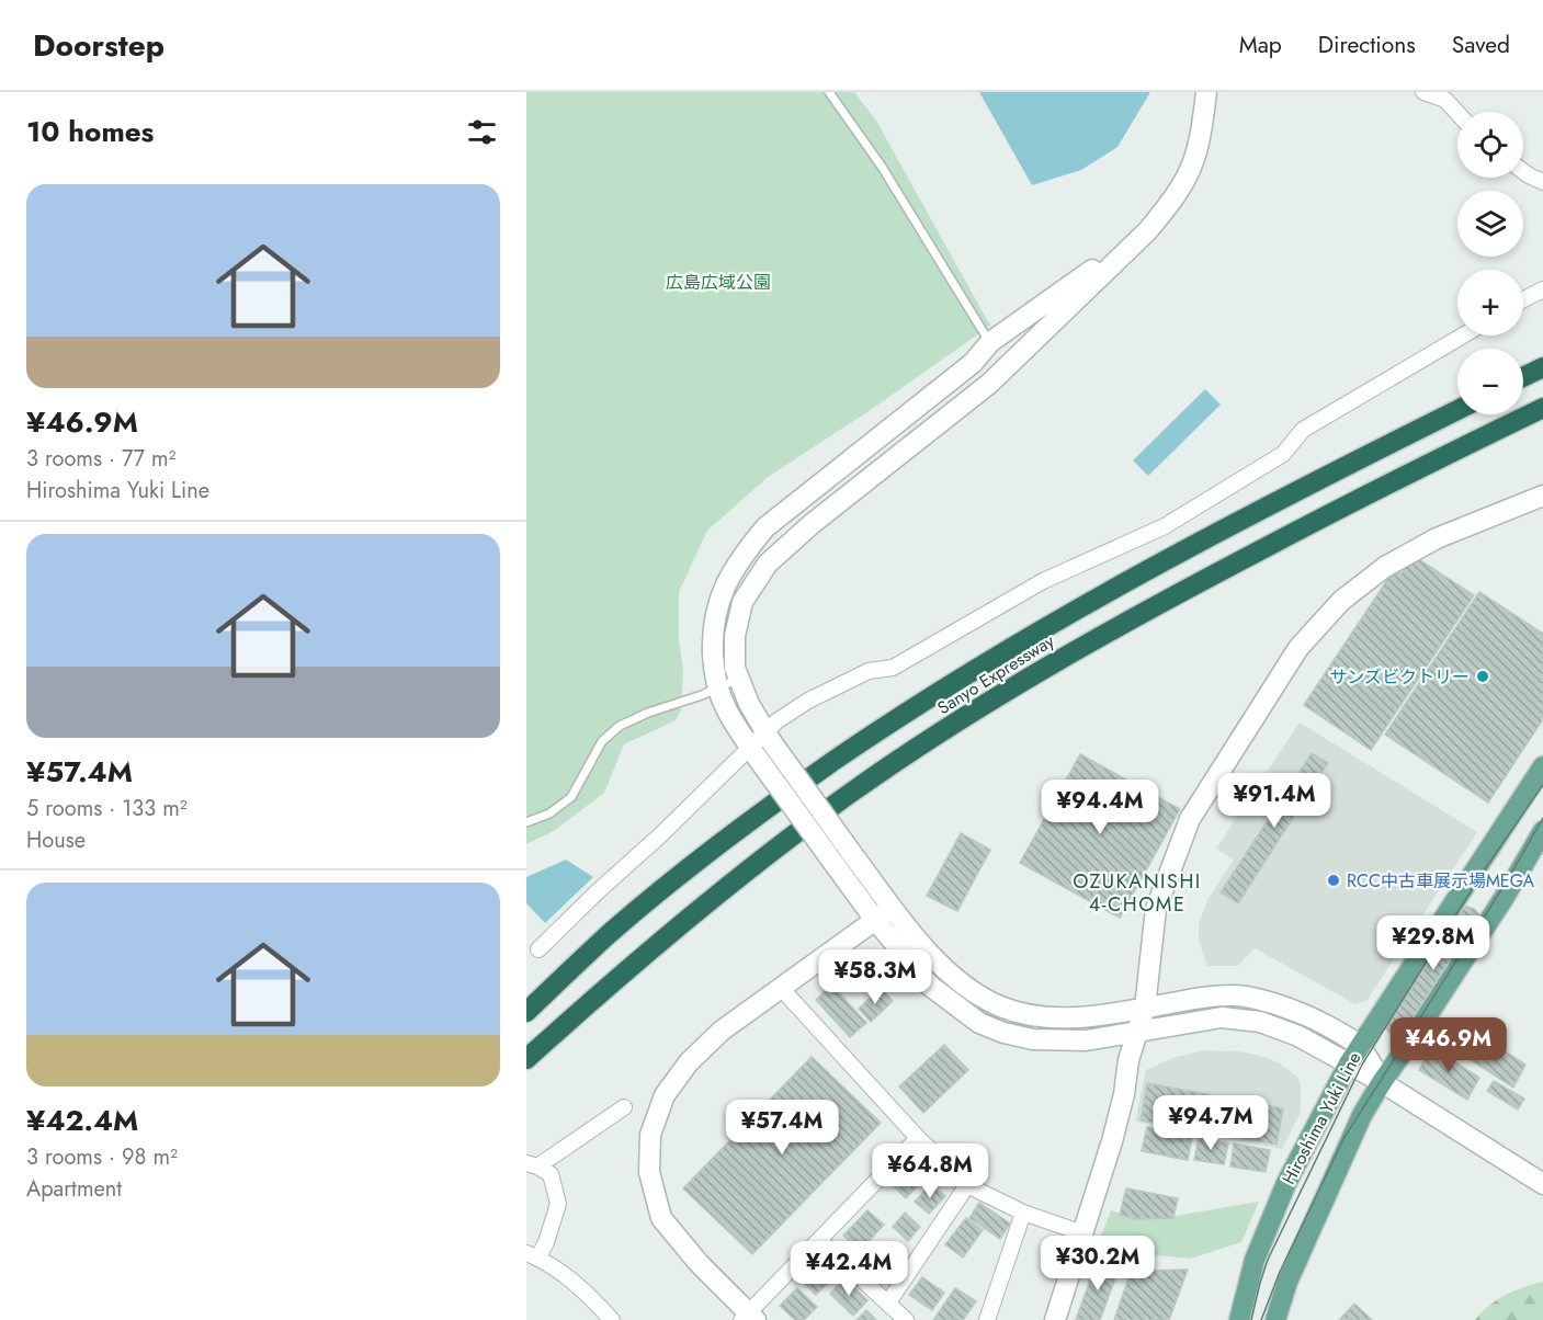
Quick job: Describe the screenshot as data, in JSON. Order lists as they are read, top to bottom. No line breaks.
{"streets":{"highway":["Sanyo Expressway"],"main road":["Hiroshima Yuki Line"]},"districts":["OZUKANISHI 4-CHOME"],"parks":["広島広域公園"],"places":["サンズビクトリー","RCC中古車展示場MEGA"],"page":{"header":"Doorstep","nav":["Map","Directions","Saved"],"heading":"10 homes","map_buttons":["+","−"],"list":[{"name":"¥46.9M","note":"3 rooms · 77 m² · Hiroshima Yuki Line"},{"name":"¥57.4M","note":"5 rooms · 133 m² · House"},{"name":"¥42.4M","note":"3 rooms · 98 m² · Apartment"}],"price":["¥91.4M","¥94.4M","¥29.8M","¥58.3M","¥46.9M","¥94.7M","¥57.4M","¥64.8M","¥30.2M","¥42.4M"]}}
